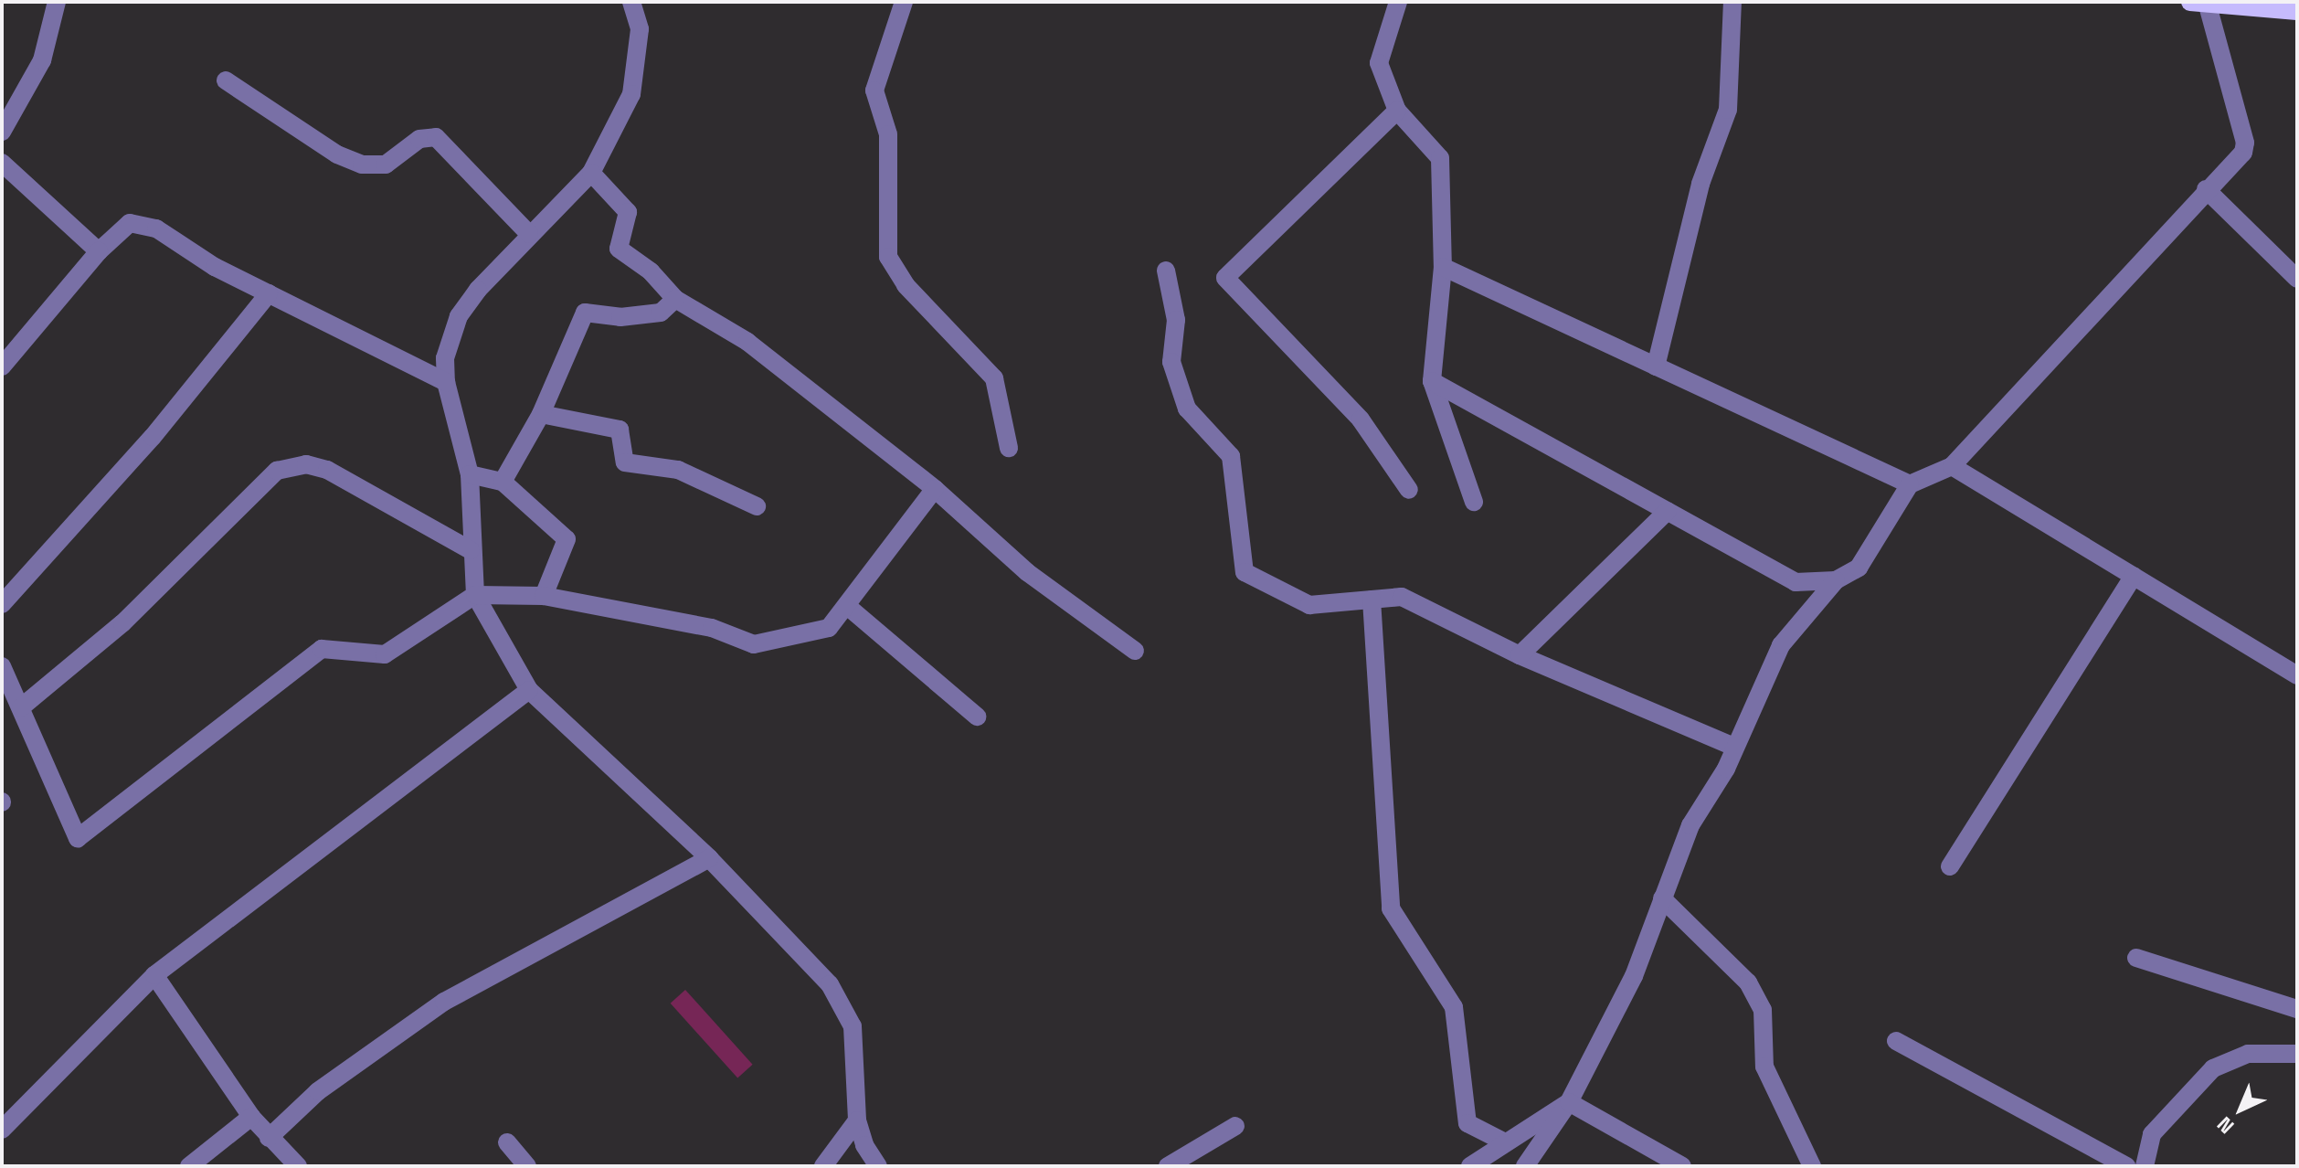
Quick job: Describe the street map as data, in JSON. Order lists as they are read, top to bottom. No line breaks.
{"north":"bottom left"}
